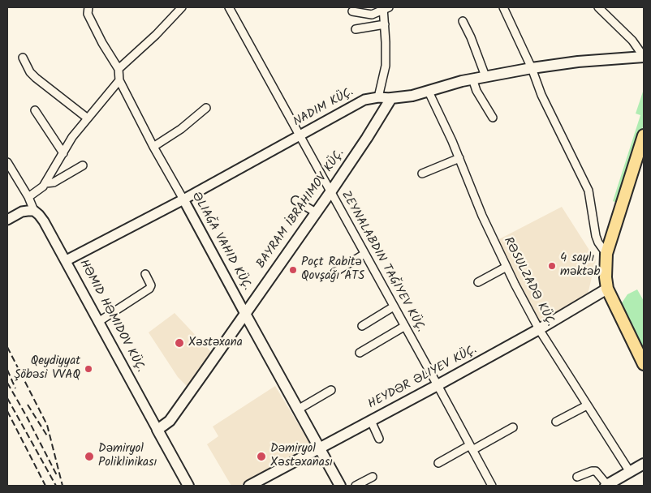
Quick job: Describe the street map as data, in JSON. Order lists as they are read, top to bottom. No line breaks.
{"streets":{"main road":["NADIM KÜÇ.","BAYRAM İBRAHIMOV KÜÇ.","ƏLIAĞA VAHID KÜÇ.","HƏMID HƏMIDOV KÜÇ.","HEYDƏR ƏLIYEV KÜÇ."],"street":["RƏSULZADƏ KÜÇ."]},"crossings":[["NADIM KÜÇ.","BAYRAM İBRAHIMOV KÜÇ."],["NADIM KÜÇ.","ƏLIAĞA VAHID KÜÇ."],["NADIM KÜÇ.","RƏSULZADƏ KÜÇ."],["NADIM KÜÇ.","HƏMID HƏMIDOV KÜÇ."],["BAYRAM İBRAHIMOV KÜÇ.","ƏLIAĞA VAHID KÜÇ."],["BAYRAM İBRAHIMOV KÜÇ.","HƏMID HƏMIDOV KÜÇ."],["ƏLIAĞA VAHID KÜÇ.","HEYDƏR ƏLIYEV KÜÇ."],["RƏSULZADƏ KÜÇ.","HEYDƏR ƏLIYEV KÜÇ."]],"places":["4 saylı məktəb","Poçt Rabitə Qovşağı ATS","Xəstəxana","Qeydiyyat Şöbəsi VVAQ","Dəmiryol Poliklinikası","Dəmiryol Xəstəxanası"]}
